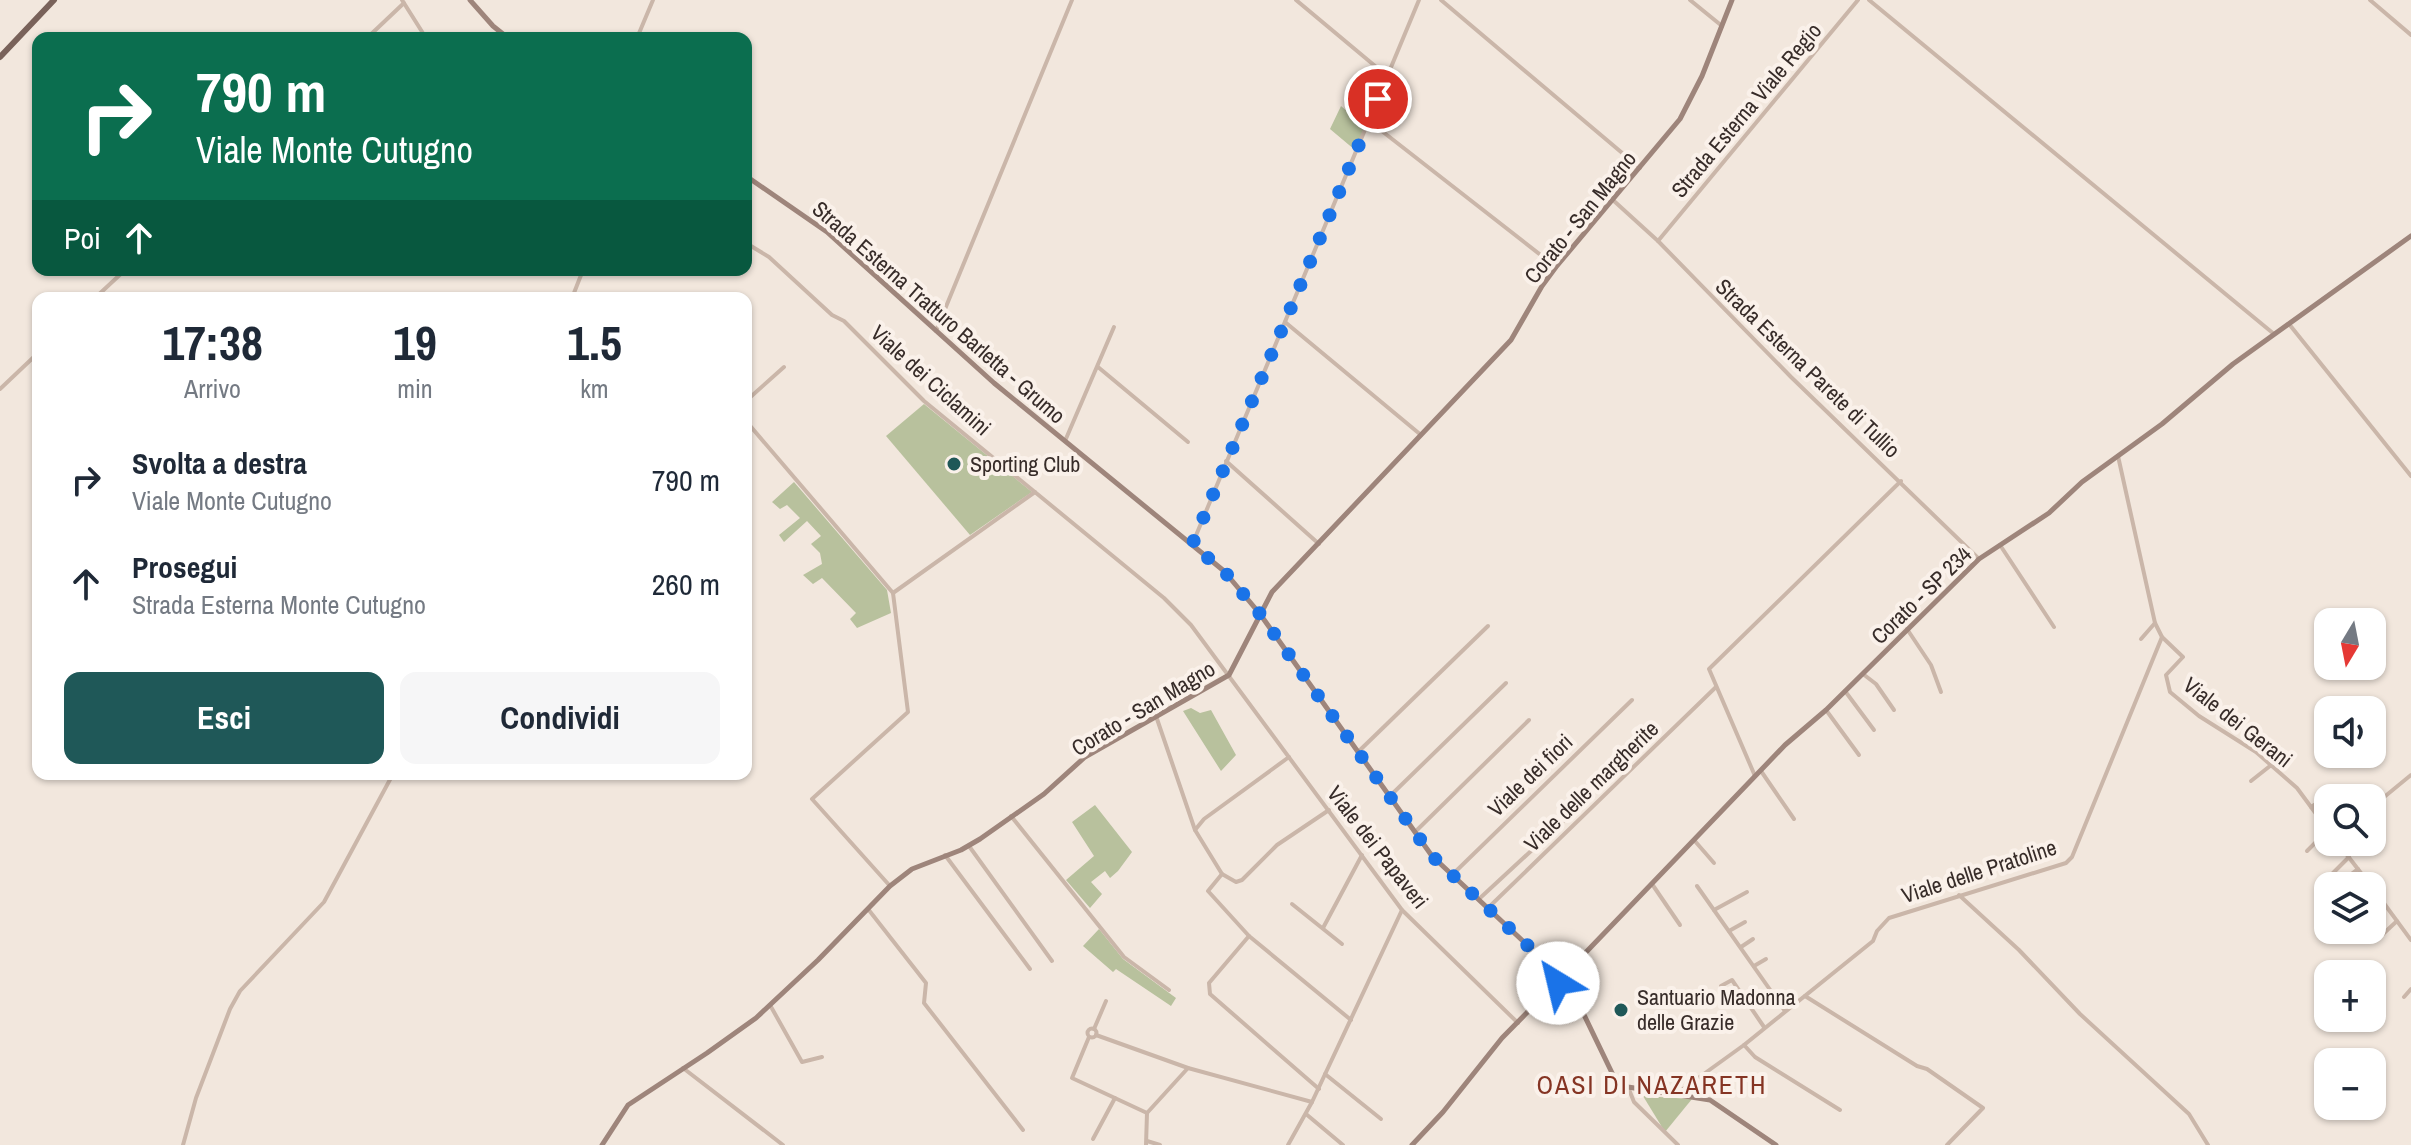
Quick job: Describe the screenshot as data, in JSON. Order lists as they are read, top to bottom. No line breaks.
{"streets":{"main road":["Corato - San Magno","Strada Esterna Tratturo Barletta - Grumo","Corato - SP 234"],"street":["Strada Esterna Viale Regio","Strada Esterna Parete di Tullio","Viale dei Ciclamini","Viale dei Gerani","Viale dei fiori","Viale delle margherite","Viale dei Papaveri","Viale delle Pratoline"]},"crossings":[["Strada Esterna Viale Regio","Strada Esterna Parete di Tullio"],["Corato - San Magno","Strada Esterna Tratturo Barletta - Grumo"],["Corato - San Magno","Strada Esterna Parete di Tullio"],["Corato - San Magno","Viale dei Ciclamini"],["Corato - San Magno","Viale dei Papaveri"],["Strada Esterna Tratturo Barletta - Grumo","Corato - SP 234"],["Strada Esterna Tratturo Barletta - Grumo","Viale dei fiori"],["Strada Esterna Tratturo Barletta - Grumo","Viale delle margherite"],["Strada Esterna Parete di Tullio","Corato - SP 234"],["Viale dei Ciclamini","Viale dei Papaveri"],["Corato - SP 234","Viale dei Gerani"],["Corato - SP 234","Viale dei Papaveri"],["Viale dei Gerani","Viale delle Pratoline"]],"districts":["OASI DI NAZARETH"],"places":["Sporting Club","Santuario Madonna delle Grazie"],"north":"bottom","page":{"turn":["790 m","Viale Monte Cutugno"],"then":"Poi","eta":["17:38","Arrivo","19","min","1.5","km"],"list":[{"name":"Svolta a destra","note":"Viale Monte Cutugno","value":"790 m"},{"name":"Prosegui","note":"Strada Esterna Monte Cutugno","value":"260 m"}],"map_buttons":["+","−"],"buttons":["Esci","Condividi"]}}
